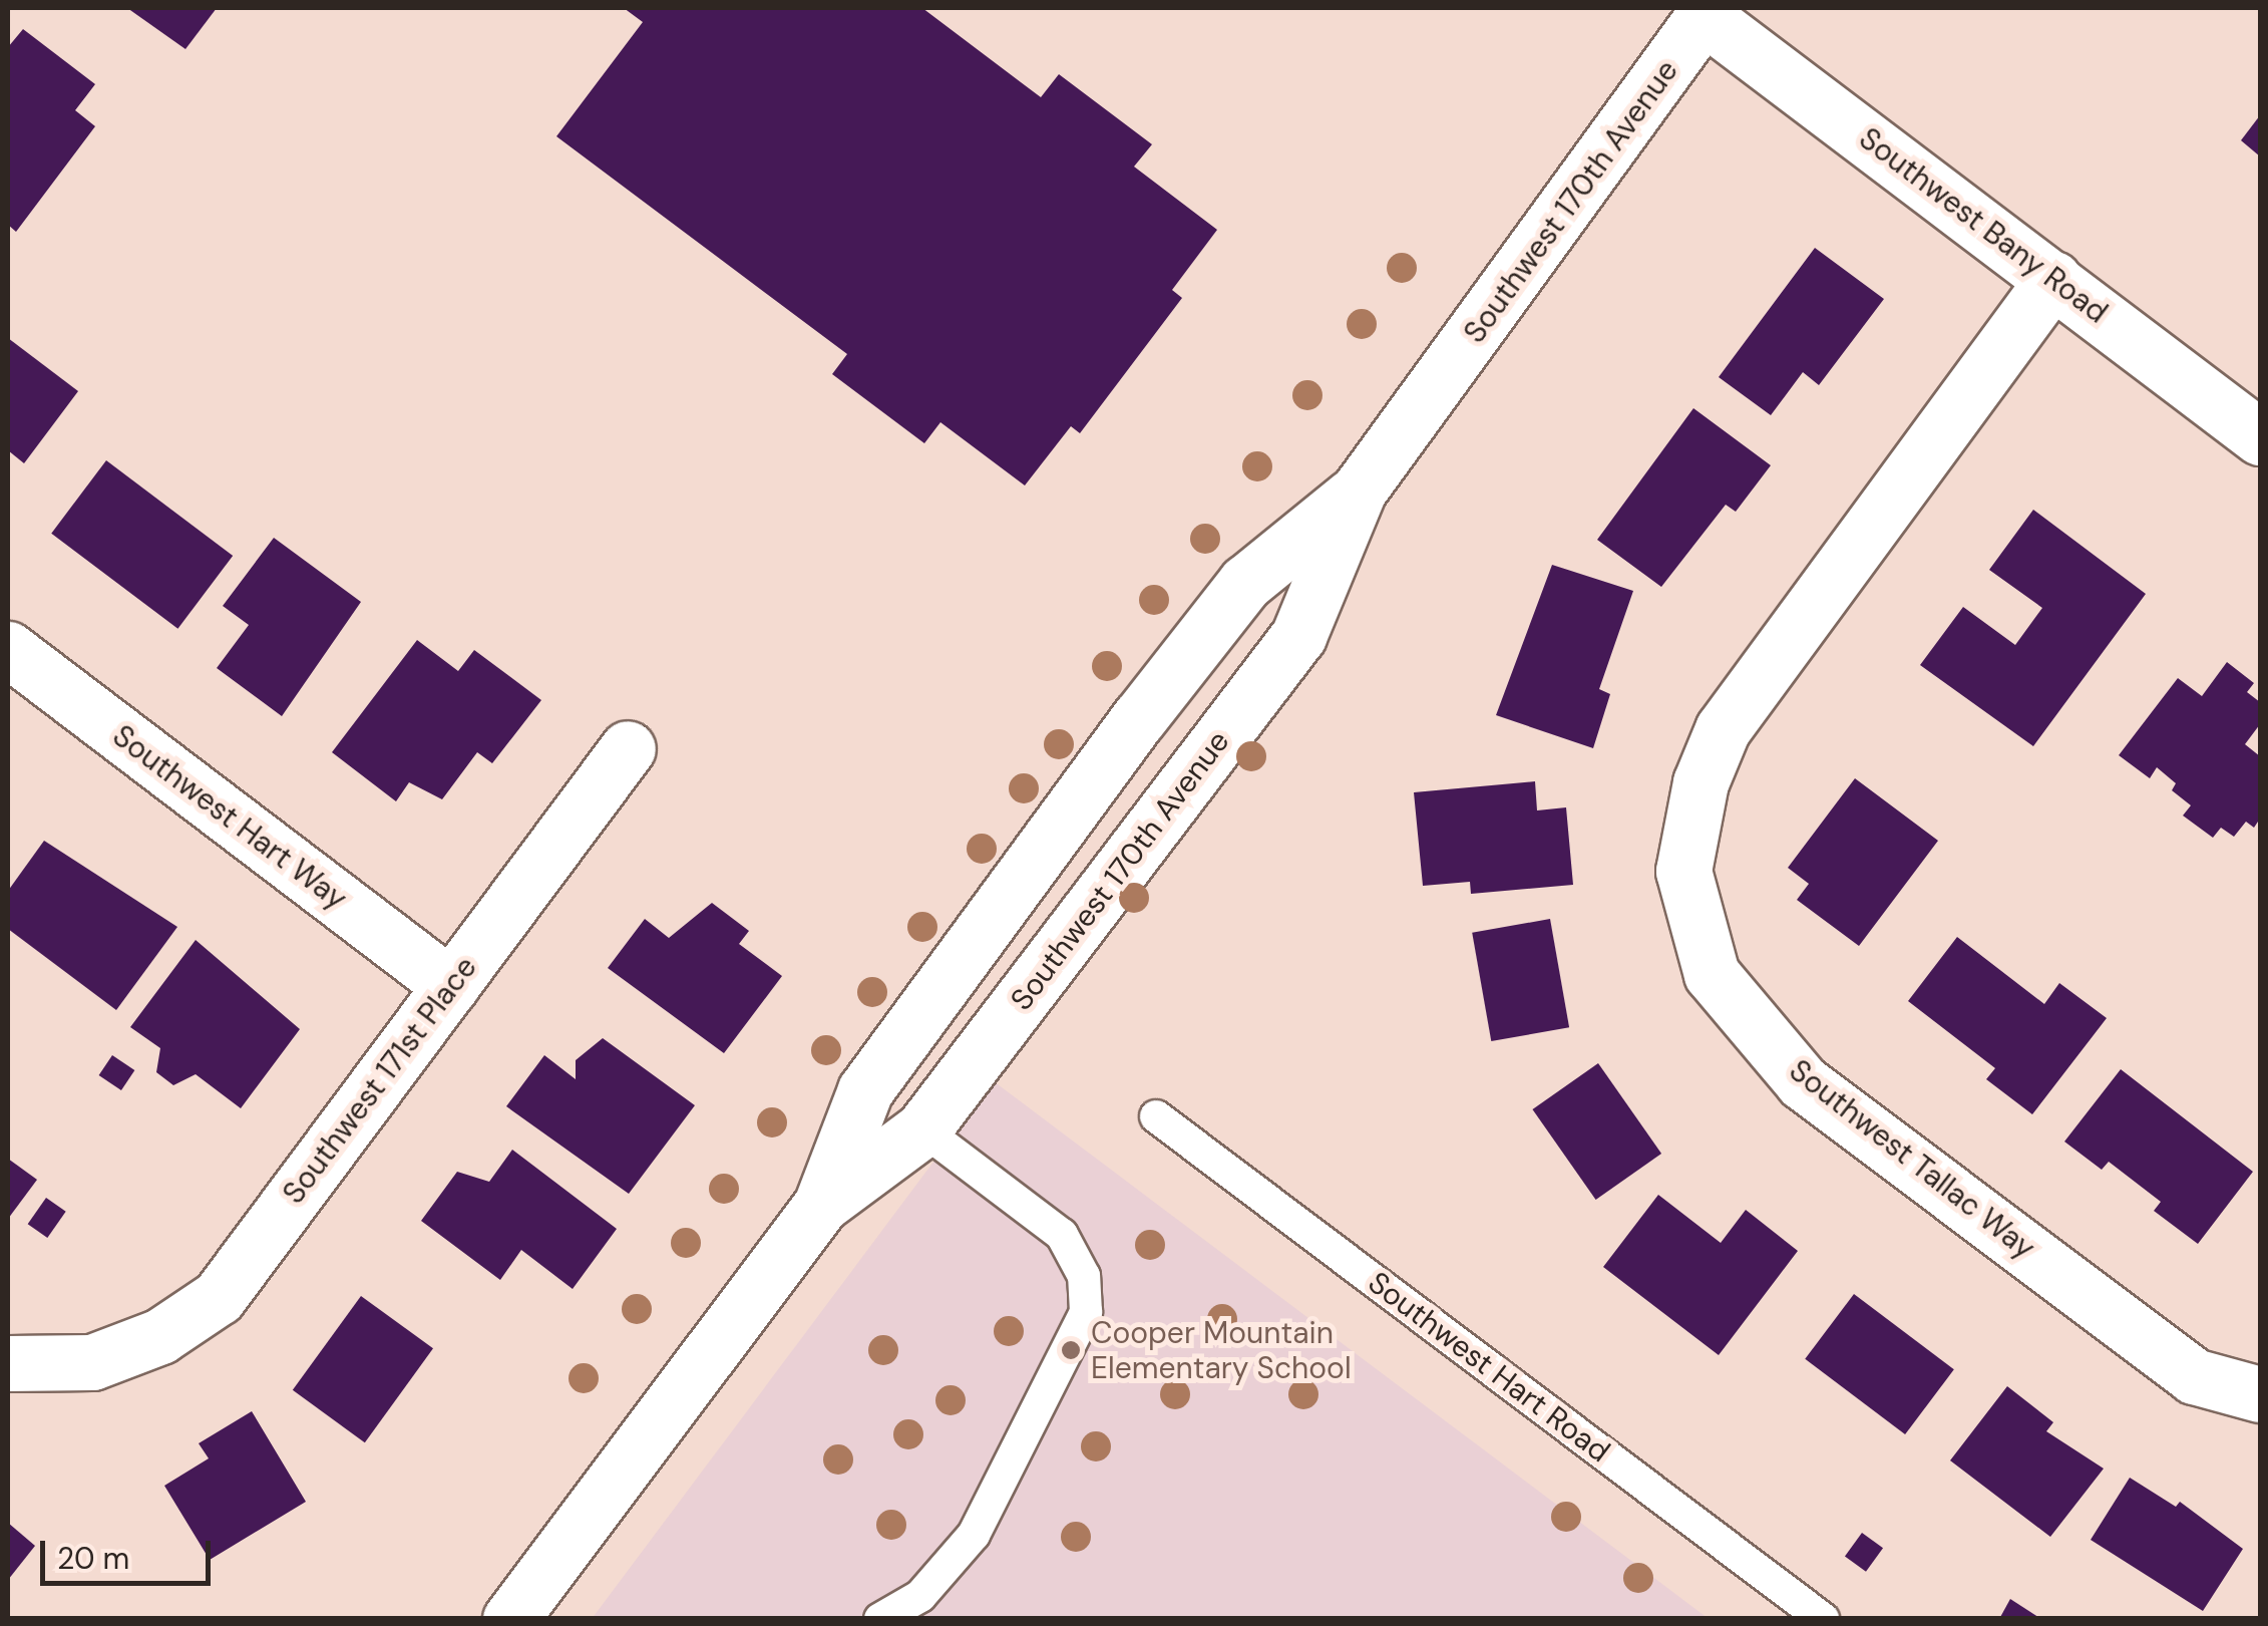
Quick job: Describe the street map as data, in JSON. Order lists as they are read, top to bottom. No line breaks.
{"streets":{"main road":["Southwest 170th Avenue","Southwest Bany Road","Southwest Hart Way","Southwest 171st Place","Southwest Tallac Way"],"lane":["Southwest Hart Road"]},"crossings":[["Southwest 170th Avenue","Southwest Bany Road"],["Southwest Bany Road","Southwest Tallac Way"],["Southwest Hart Way","Southwest 171st Place"]],"places":["Cooper Mountain Elementary School"],"scale_bar":"20 m"}
